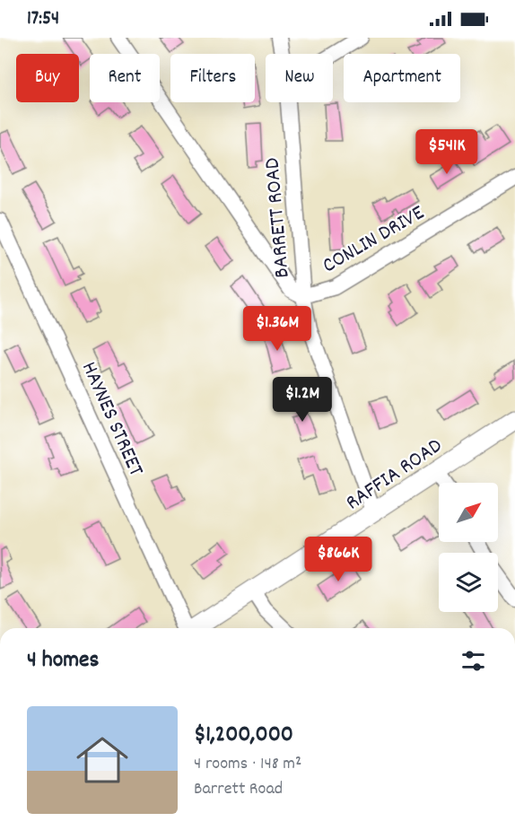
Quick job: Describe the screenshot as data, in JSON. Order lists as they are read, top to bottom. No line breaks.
{"streets":{"main road":["RAFFIA ROAD"],"street":["BARRETT ROAD","CONLIN DRIVE","HAYNES STREET"]},"crossings":[["BARRETT ROAD","CONLIN DRIVE"],["BARRETT ROAD","RAFFIA ROAD"]],"north":"top right","page":{"status":"17:54","chip":["Buy","Rent","Filters","New","Apartment"],"price":["$541K","$1.36M","$1.2M","$866K"],"heading":"4 homes","list":[{"name":"$1,200,000","note":"4 rooms · 148 m² · Barrett Road"}]}}
